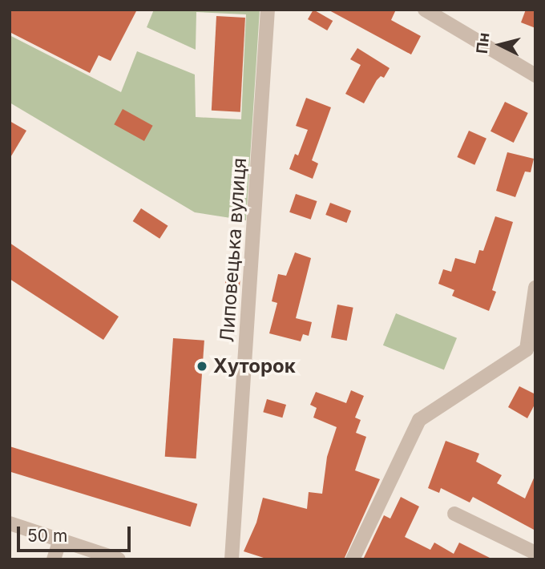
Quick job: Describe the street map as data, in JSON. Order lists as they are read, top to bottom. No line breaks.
{"streets":{"street":["Липовецька вулиця"]},"places":["Хуторок"],"scale_bar":"50 m","north":"left"}
